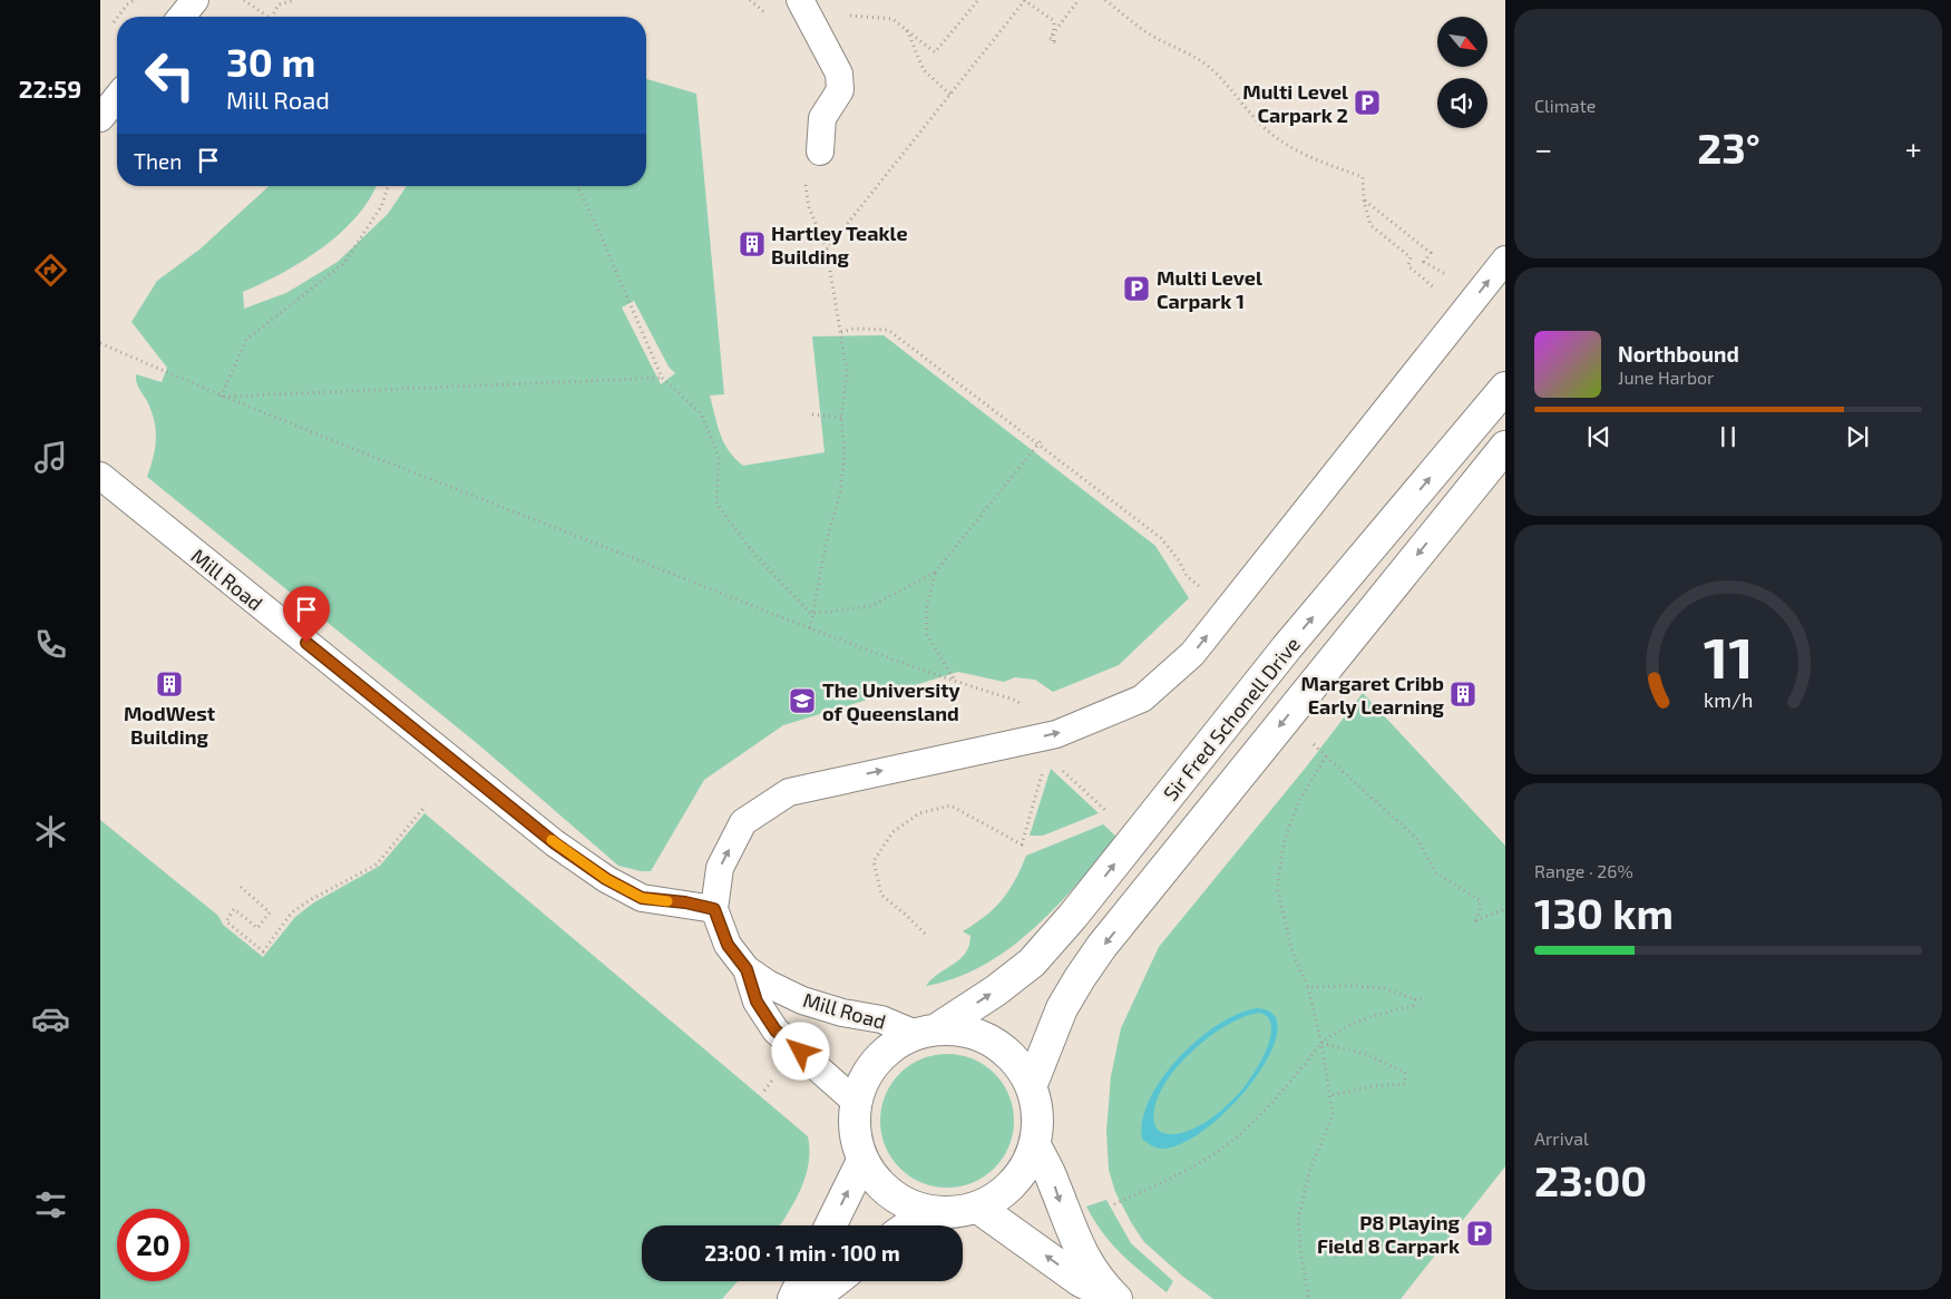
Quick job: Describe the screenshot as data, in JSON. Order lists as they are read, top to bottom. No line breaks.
{"streets":{"street":["Sir Fred Schonell Drive"],"lane":["Mill Road"]},"crossings":[["Mill Road","Sir Fred Schonell Drive"]],"places":{"parking":["Multi Level Carpark 2","Multi Level Carpark 1","P8 Playing Field 8 Carpark"],"building":["Hartley Teakle Building","ModWest Building","Margaret Cribb Early Learning"],"school or university":["The University of Queensland"]},"north":"bottom right","page":{"tabs":"22:59","tile":["Climate",["Range · 26%","130 km"],["Arrival","23:00"]],"turn":["30 m","Mill Road"],"heat":["−","23°","+"],"then":"Then","song":["Northbound","June Harbor"],"limit":"20","trip":"23:00 · 1 min · 100 m","gauge":["11","km/h"]}}
